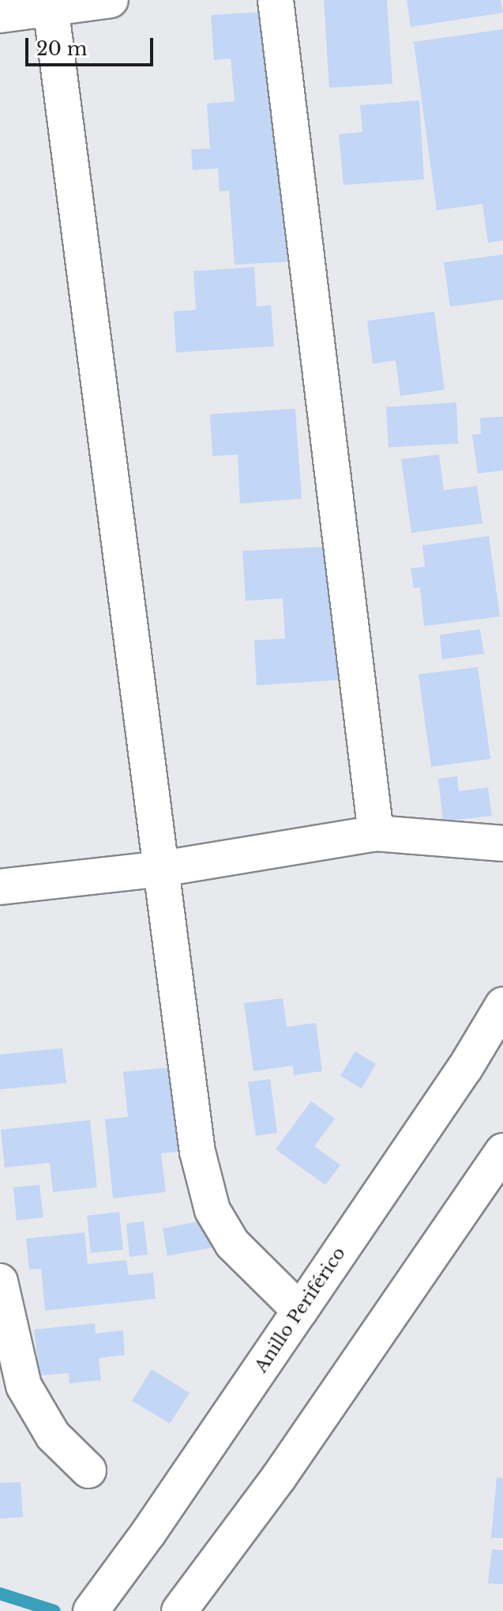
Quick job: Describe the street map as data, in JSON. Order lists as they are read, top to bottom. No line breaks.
{"streets":{"main road":["Anillo Periférico"]},"scale_bar":"20 m"}
